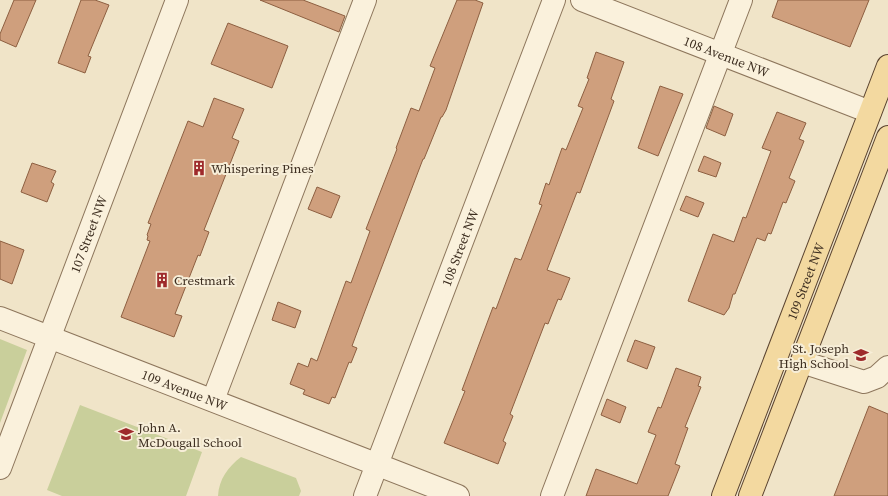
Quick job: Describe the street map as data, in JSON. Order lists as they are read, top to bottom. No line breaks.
{"streets":{"main road":["109 Street NW"],"street":["108 Avenue NW","107 Street NW","108 Street NW","109 Avenue NW"]},"crossings":[["108 Avenue NW","109 Street NW"],["107 Street NW","109 Avenue NW"],["108 Street NW","109 Avenue NW"]],"places":{"building":["Whispering Pines","Crestmark"],"school or university":["St. Joseph High School","John A. McDougall School"]}}
